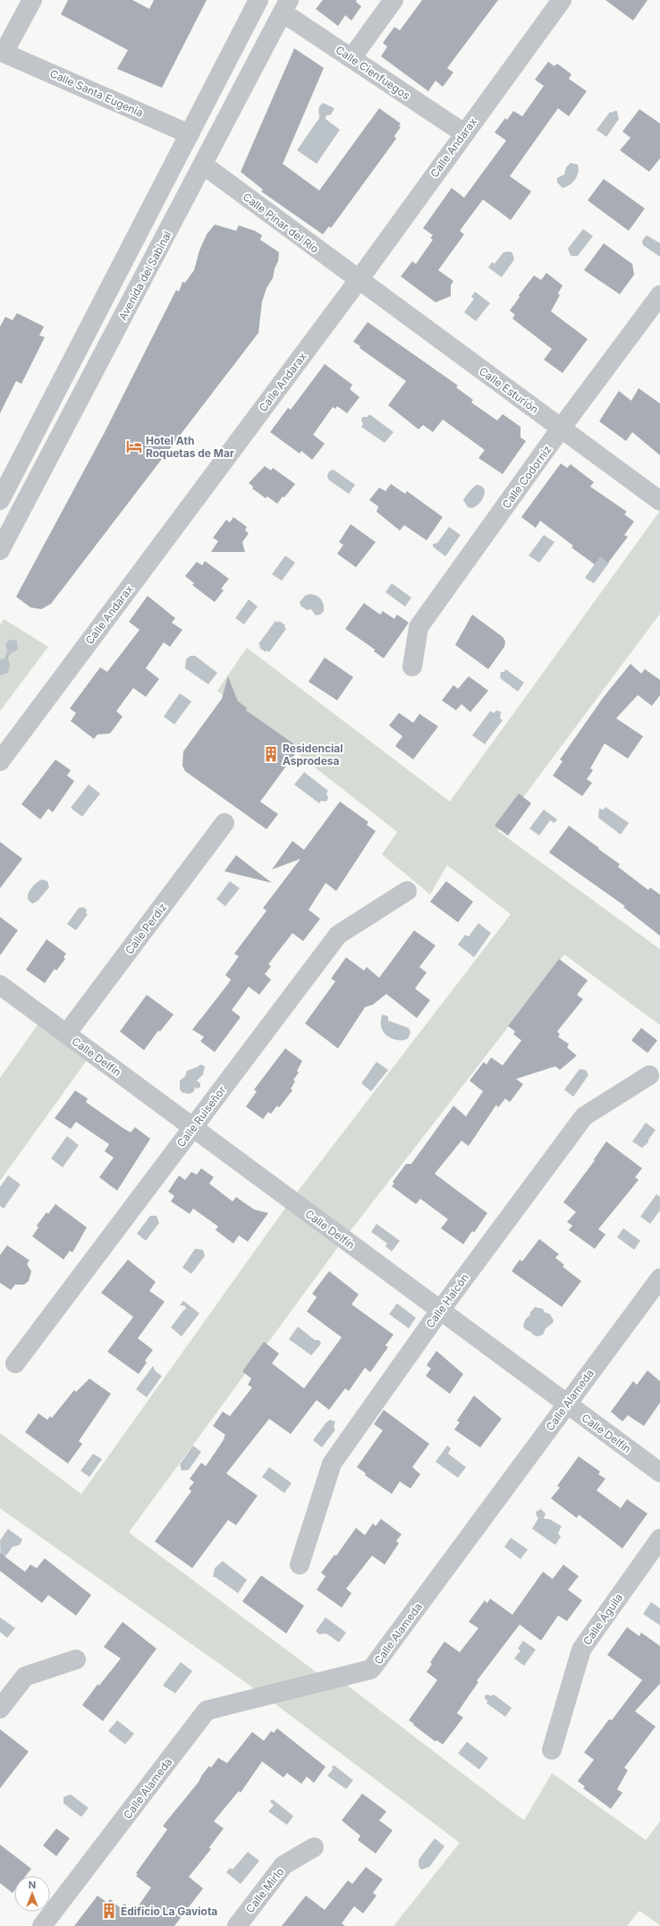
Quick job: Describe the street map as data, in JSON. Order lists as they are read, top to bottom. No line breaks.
{"streets":{"street":["Calle Cienfuegos","Calle Santa Eugenia","Calle Andarax","Calle Pinar del Río","Avenida del Sabinal","Calle Esturión","Calle Codorniz","Calle Perdiz","Calle Delfín","Calle Ruiseñor","Calle Halcón","Calle Alameda","Calle Águila","Calle Mirlo"]},"crossings":[["Calle Cienfuegos","Calle Andarax"],["Calle Cienfuegos","Avenida del Sabinal"],["Calle Andarax","Calle Pinar del Río"],["Calle Andarax","Calle Esturión"],["Calle Pinar del Río","Avenida del Sabinal"],["Calle Pinar del Río","Calle Esturión"],["Calle Esturión","Calle Codorniz"],["Calle Perdiz","Calle Delfín"],["Calle Delfín","Calle Ruiseñor"],["Calle Delfín","Calle Halcón"],["Calle Delfín","Calle Alameda"]],"places":{"hotel":["Hotel Ath Roquetas de Mar"],"building":["Residencial Asprodesa","Edificio La Gaviota"]},"north":"top"}
